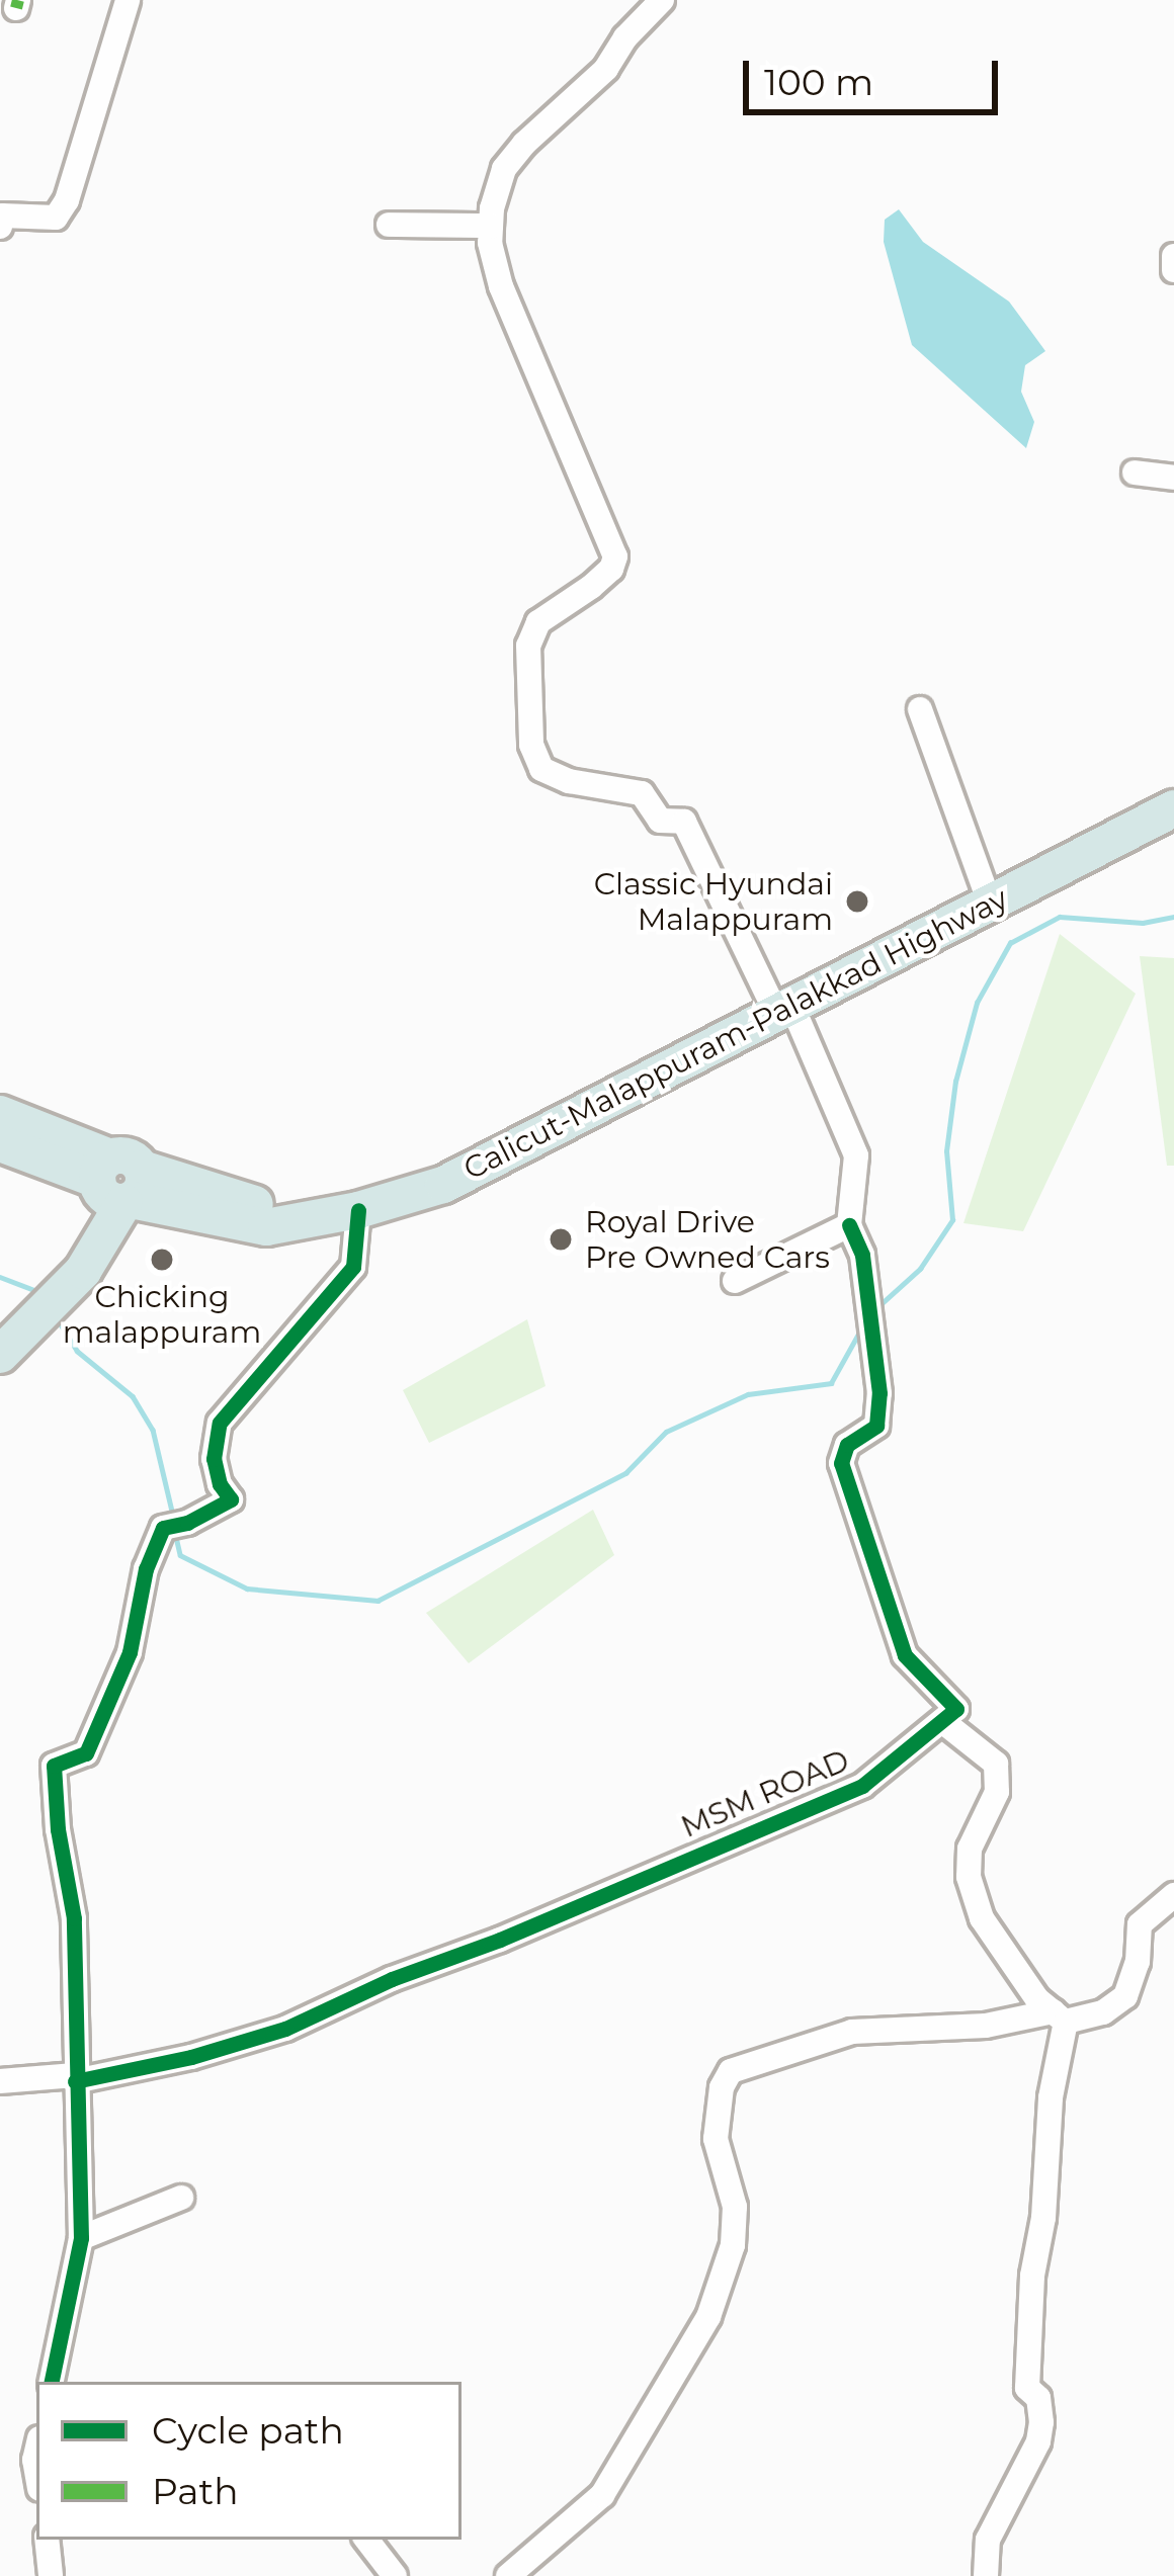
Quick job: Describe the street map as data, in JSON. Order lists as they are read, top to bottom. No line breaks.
{"streets":{"highway":["Calicut-Malappuram-Palakkad Highway"],"street":["MSM ROAD"]},"places":["Classic Hyundai Malappuram","Royal Drive Pre Owned Cars","Chicking malappuram"],"legend":["Cycle path","Path"],"scale_bar":"100 m"}
